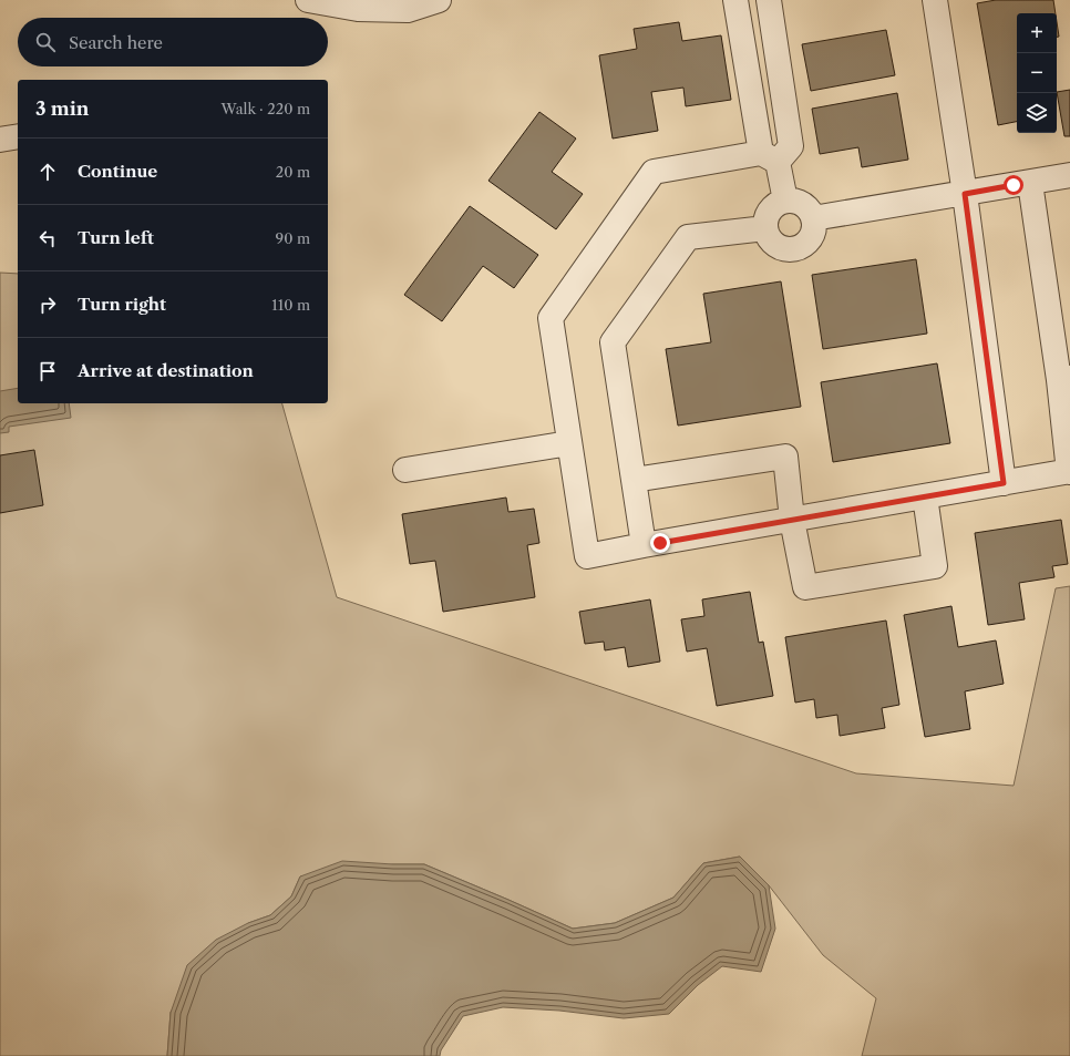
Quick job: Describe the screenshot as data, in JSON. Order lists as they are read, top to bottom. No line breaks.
{"page":{"map_buttons":["+","−"],"search":"Search here","heading":["3 min","Walk · 220 m"],"list":[["Continue","20 m"],["Turn left","90 m"],["Turn right","110 m"],"Arrive at destination"]}}
